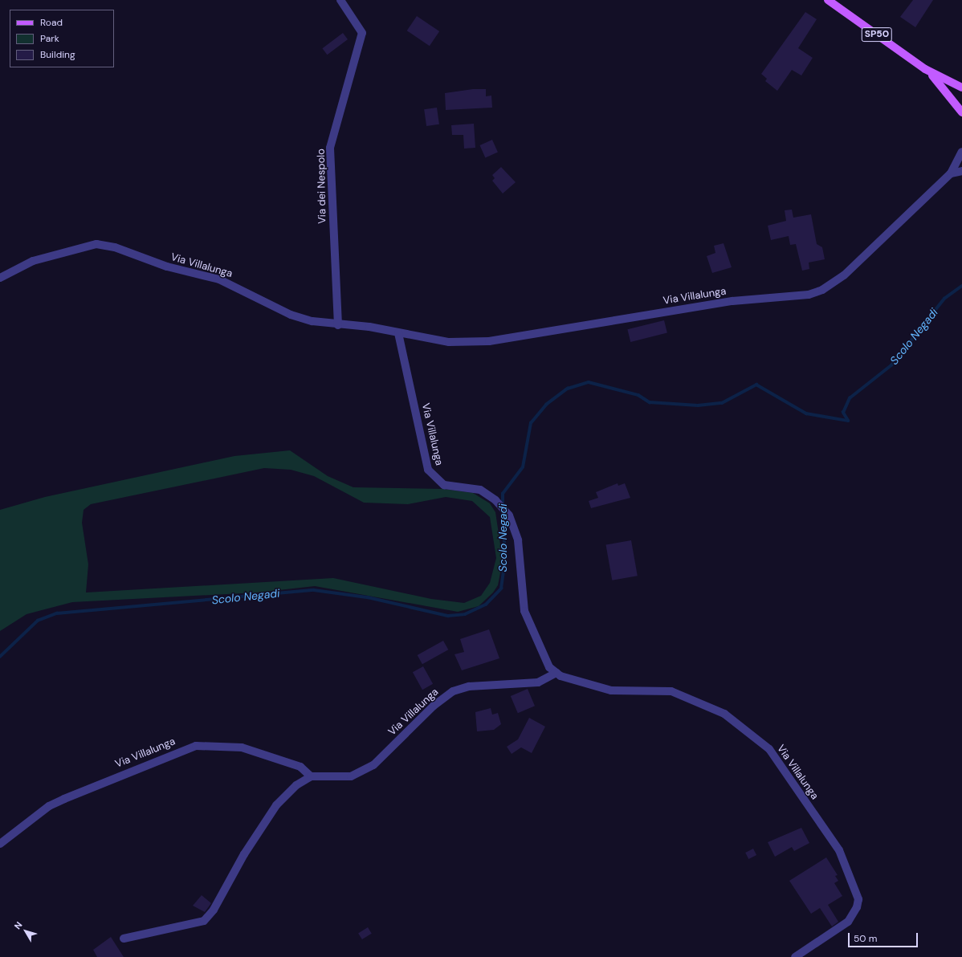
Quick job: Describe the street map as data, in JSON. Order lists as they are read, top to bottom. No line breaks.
{"streets":{"main road":["SP50"],"street":["Via dei Nespolo","Via Villalunga"]},"crossings":[["Via dei Nespolo","Via Villalunga"]],"water":["Scolo Negadi"],"legend":["Road","Park","Building"],"scale_bar":"50 m","north":"top left"}
